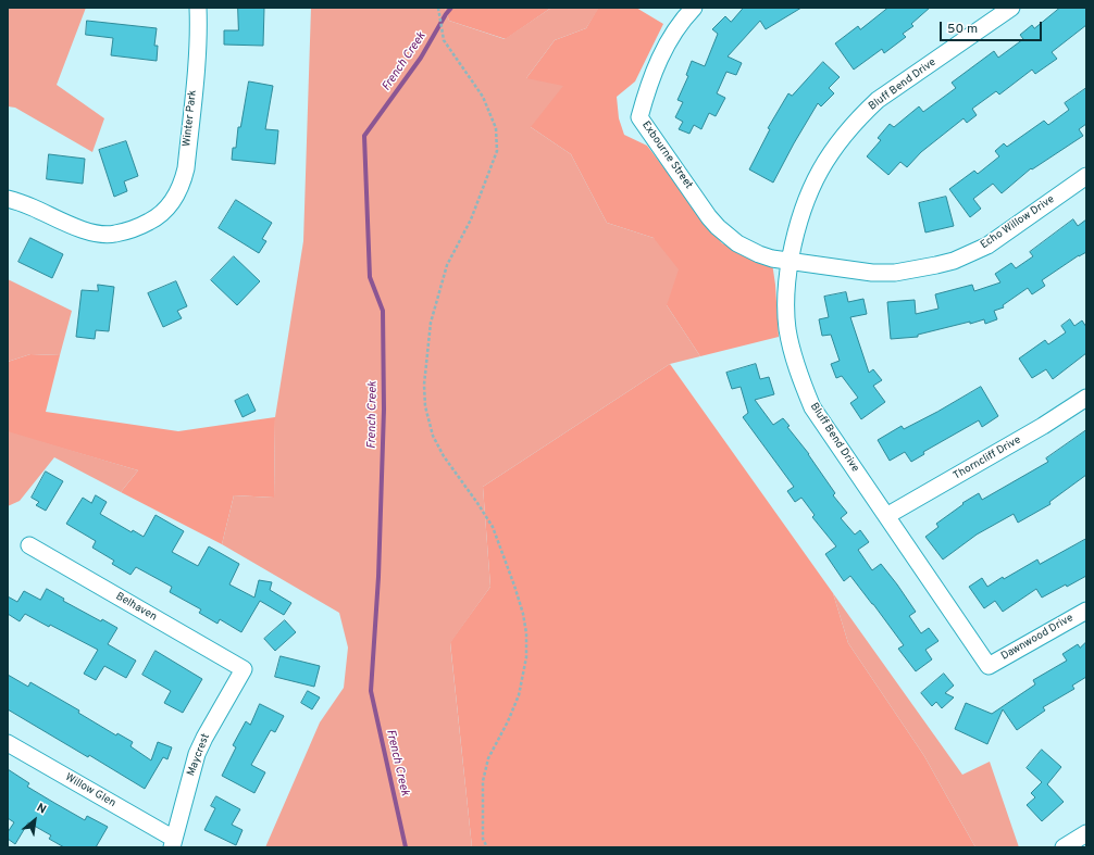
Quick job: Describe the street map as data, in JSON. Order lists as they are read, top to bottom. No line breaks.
{"streets":{"street":["Bluff Bend Drive","Winter Park","Exbourne Street","Echo Willow Drive","Thorncliff Drive","Belhaven","Dawnwood Drive","Maycrest","Willow Glen"]},"crossings":[["Bluff Bend Drive","Exbourne Street"],["Bluff Bend Drive","Echo Willow Drive"],["Bluff Bend Drive","Thorncliff Drive"],["Bluff Bend Drive","Dawnwood Drive"],["Exbourne Street","Echo Willow Drive"],["Belhaven","Maycrest"],["Maycrest","Willow Glen"]],"water":["French Creek"],"scale_bar":"50 m","north":"top right"}
